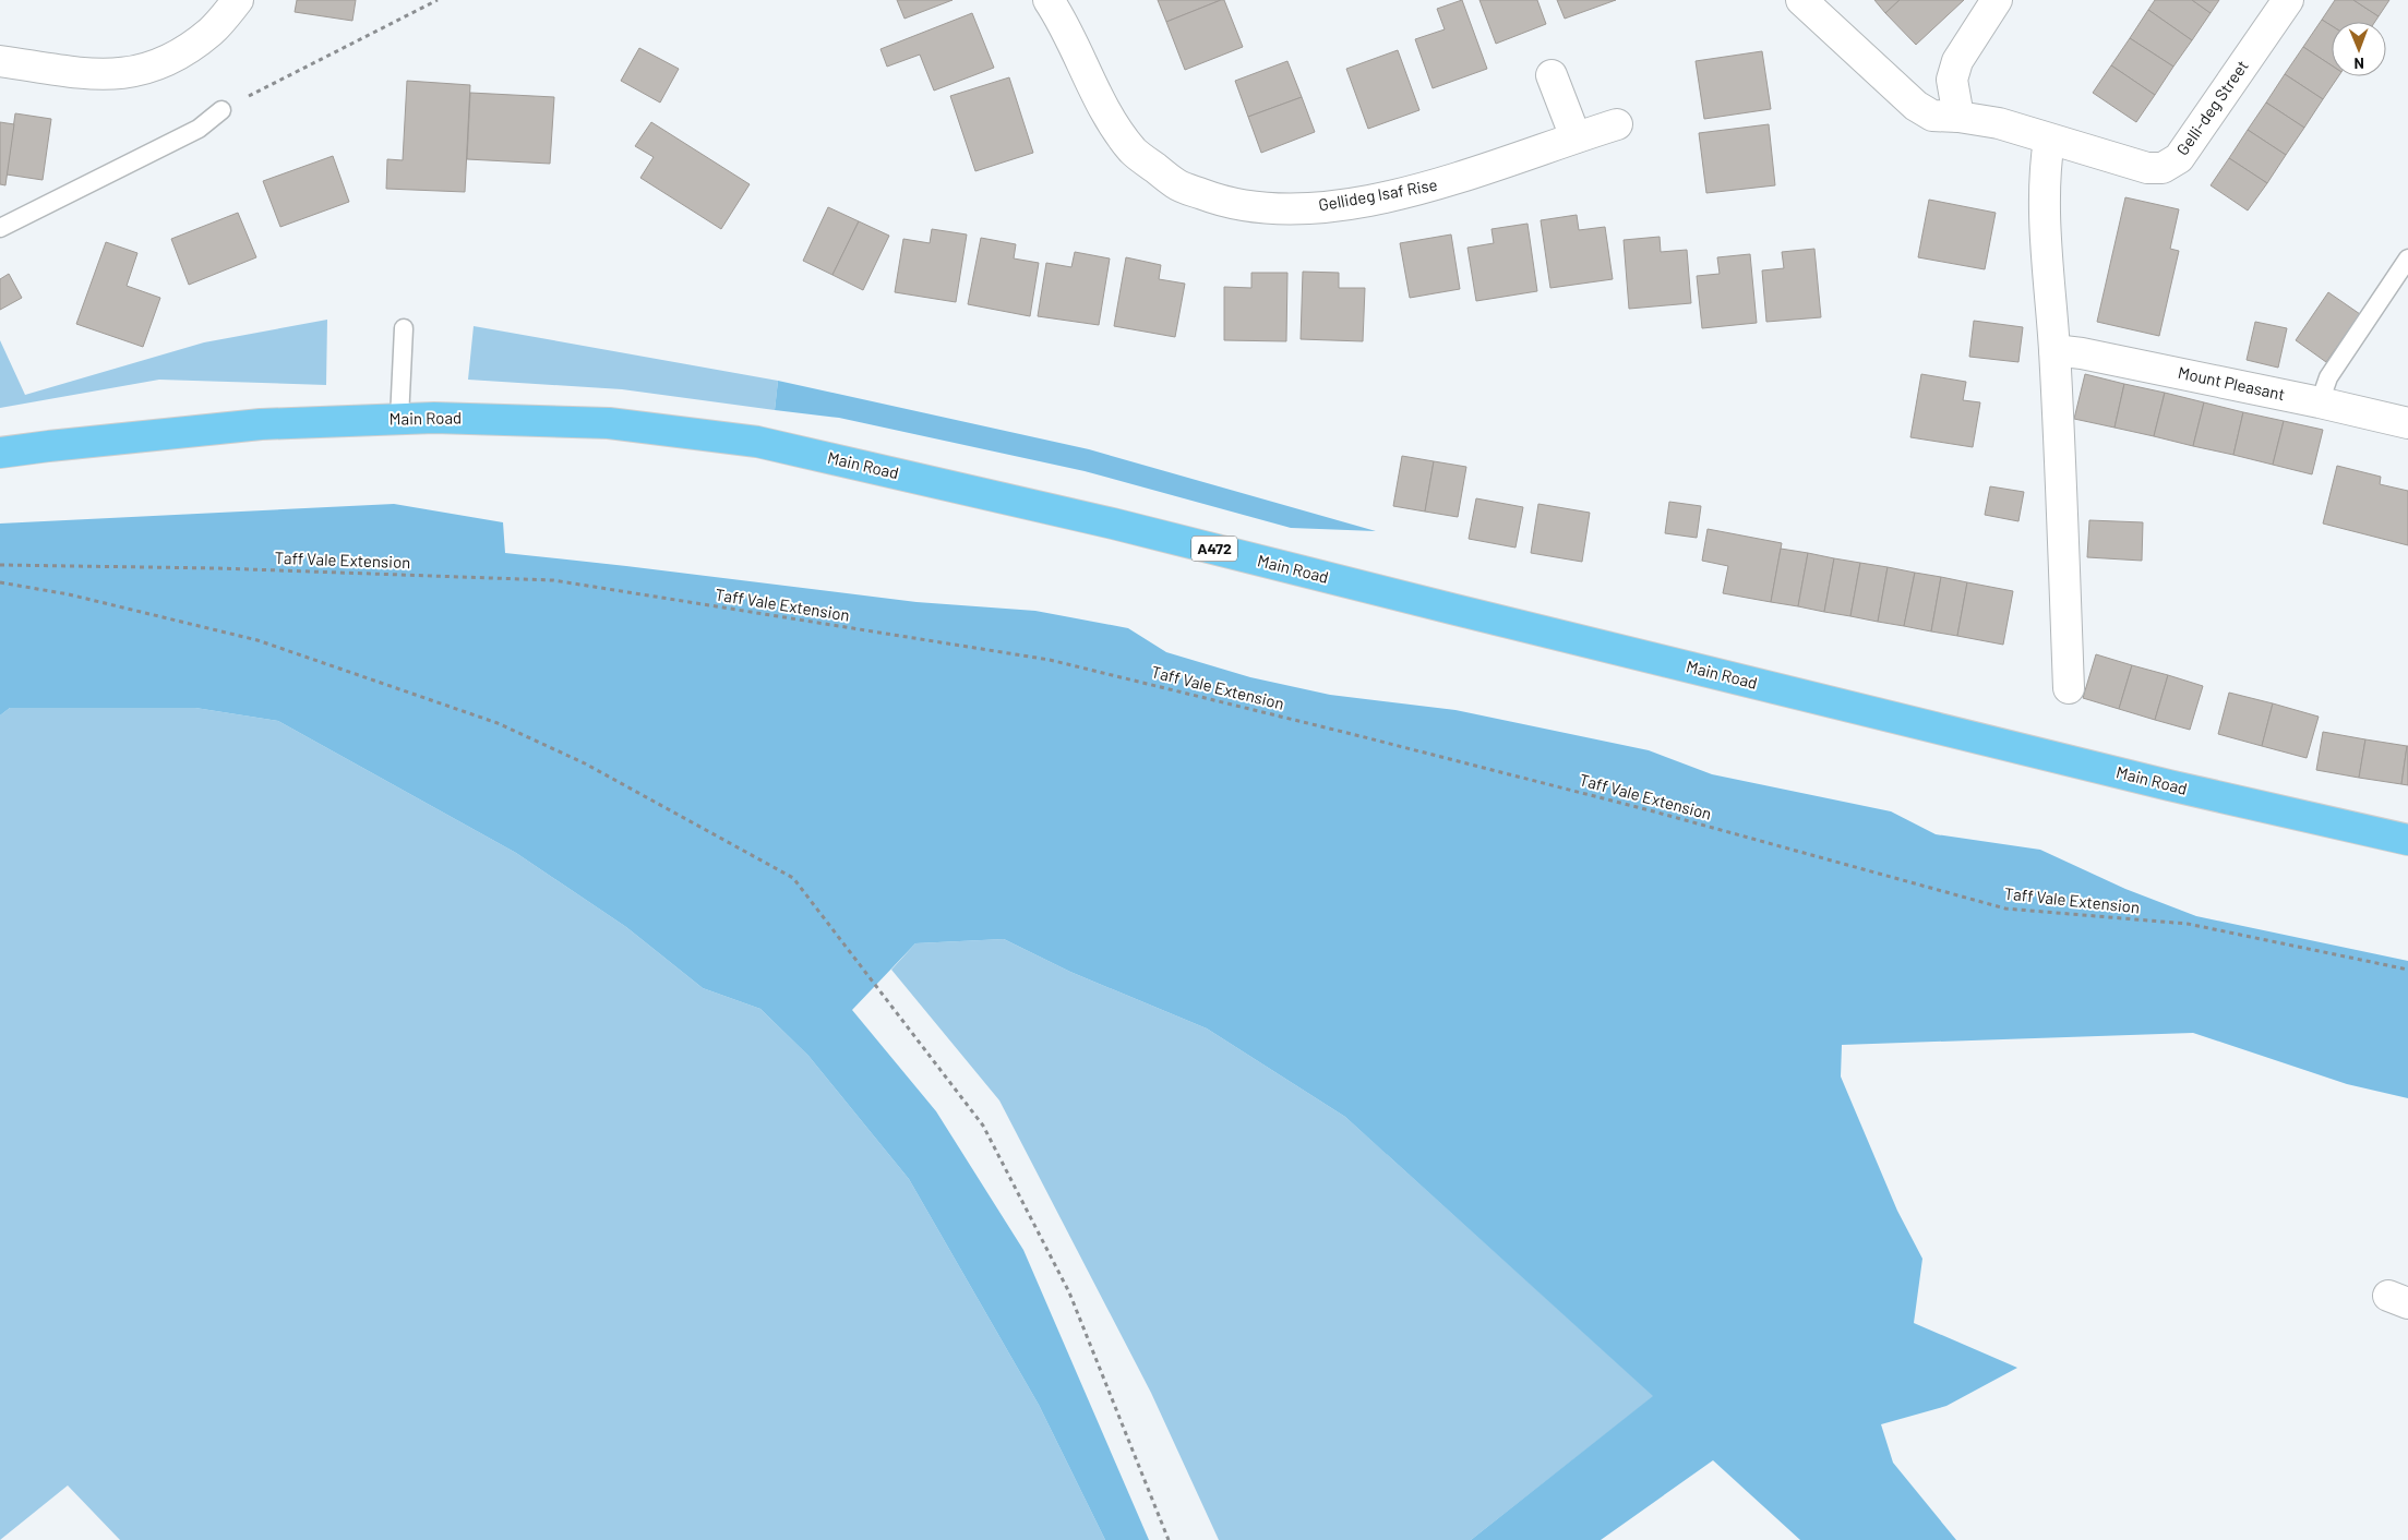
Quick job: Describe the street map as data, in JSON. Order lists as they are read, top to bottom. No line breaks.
{"streets":{"main road":["Main Road","A472"],"street":["Gelli-deg Street","Gellideg Isaf Rise","Mount Pleasant"],"path":["Taff Vale Extension"]},"north":"bottom"}
